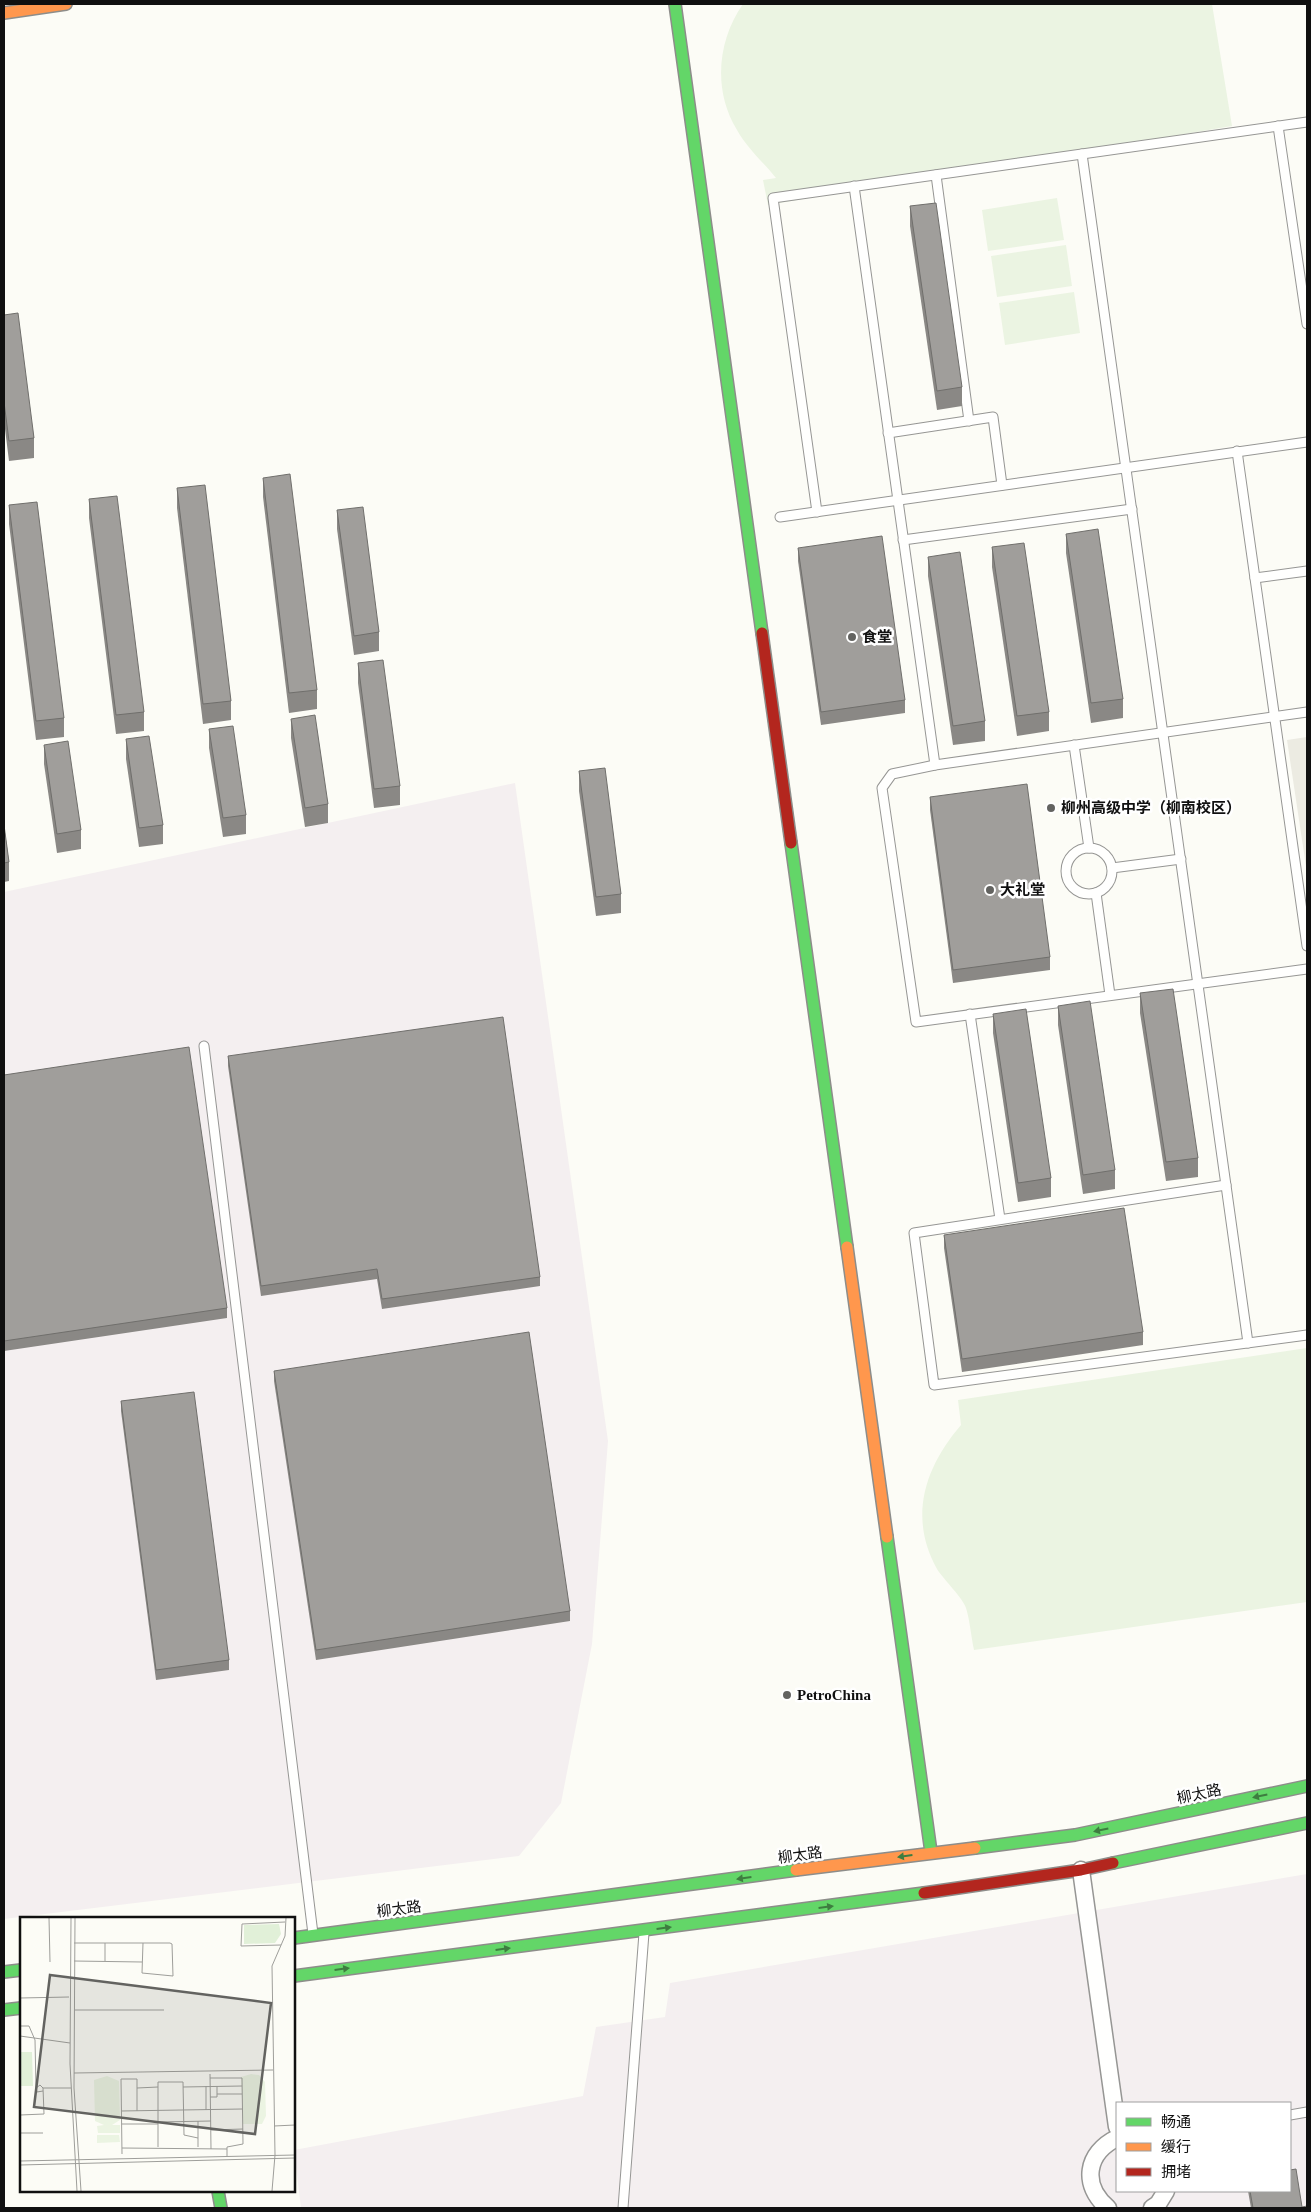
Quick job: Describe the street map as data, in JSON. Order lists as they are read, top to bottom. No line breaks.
{"streets":{"main road":["柳太路"]},"places":["食堂","柳州高级中学（柳南校区）","大礼堂","PetroChina"],"legend":["畅通","缓行","拥堵"]}
